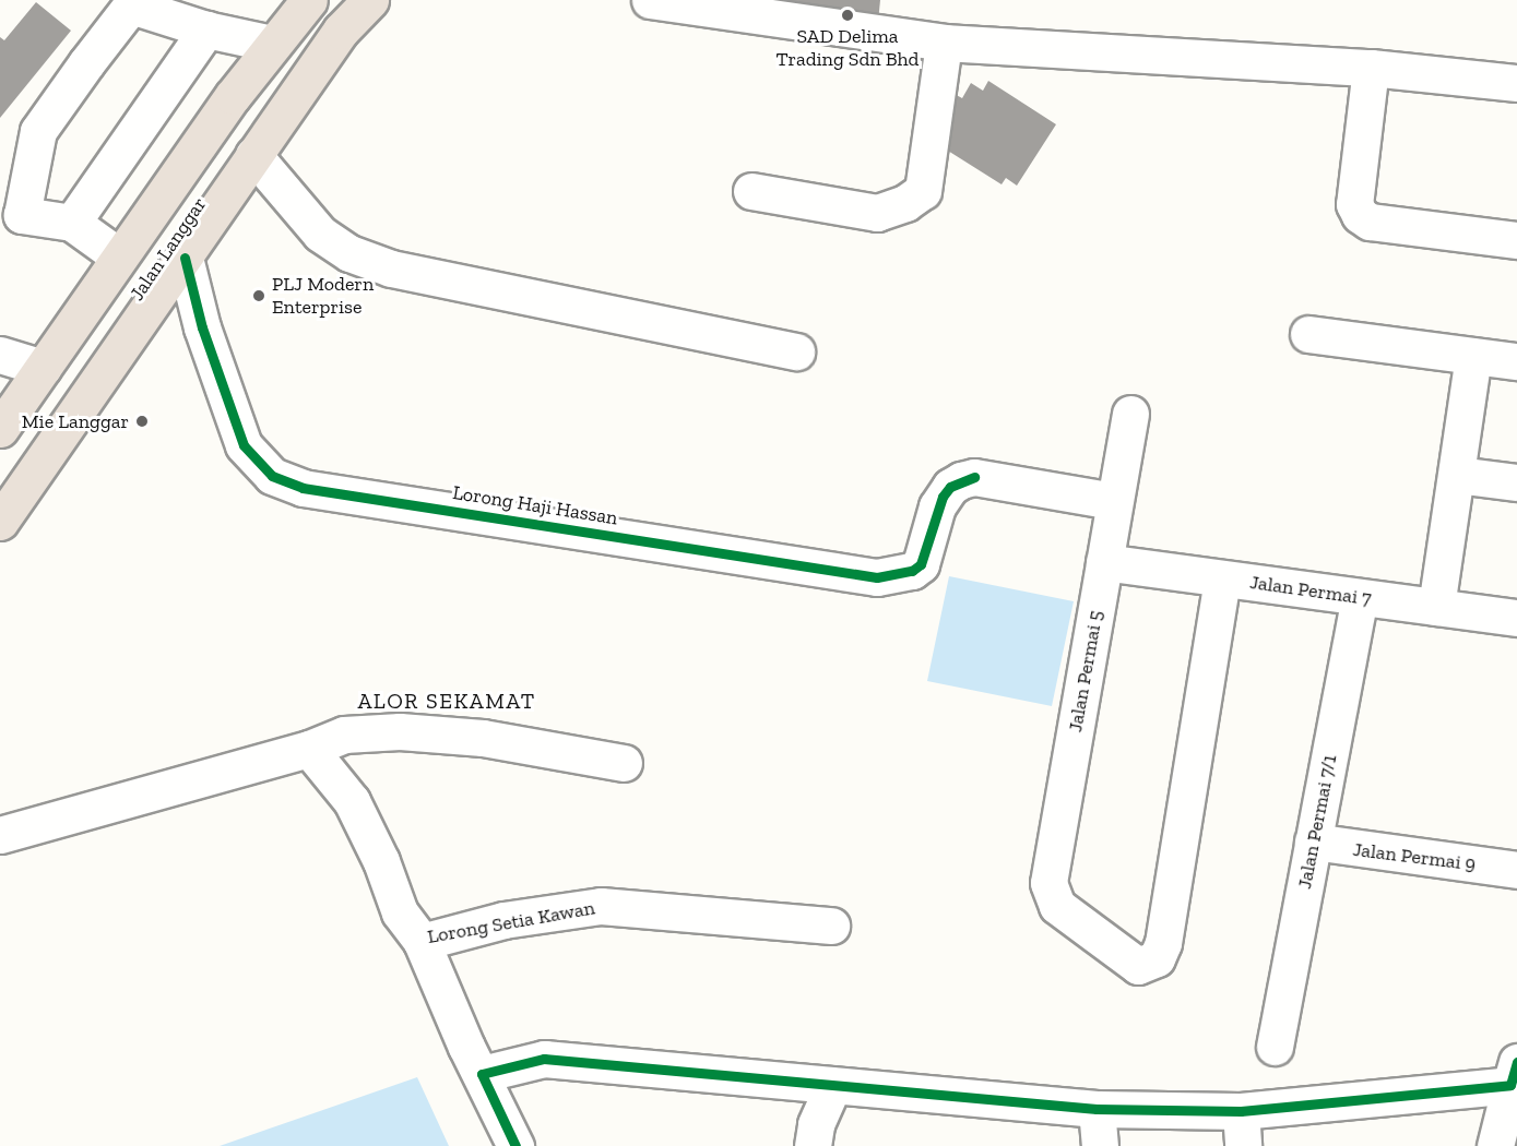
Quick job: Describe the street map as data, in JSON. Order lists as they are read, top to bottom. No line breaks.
{"streets":{"highway":["Jalan Langgar"],"street":["Lorong Haji Hassan","Jalan Permai 7","Jalan Permai 5","Jalan Permai 7/1","Jalan Permai 9","Lorong Setia Kawan"]},"crossings":[["Jalan Langgar","Lorong Haji Hassan"],["Lorong Haji Hassan","Jalan Permai 5"],["Jalan Permai 7","Jalan Permai 5"],["Jalan Permai 7","Jalan Permai 7/1"],["Jalan Permai 7/1","Jalan Permai 9"]],"districts":["ALOR SEKAMAT"],"places":["SAD Delima Trading Sdn Bhd","PLJ Modern Enterprise","Mie Langgar"]}
